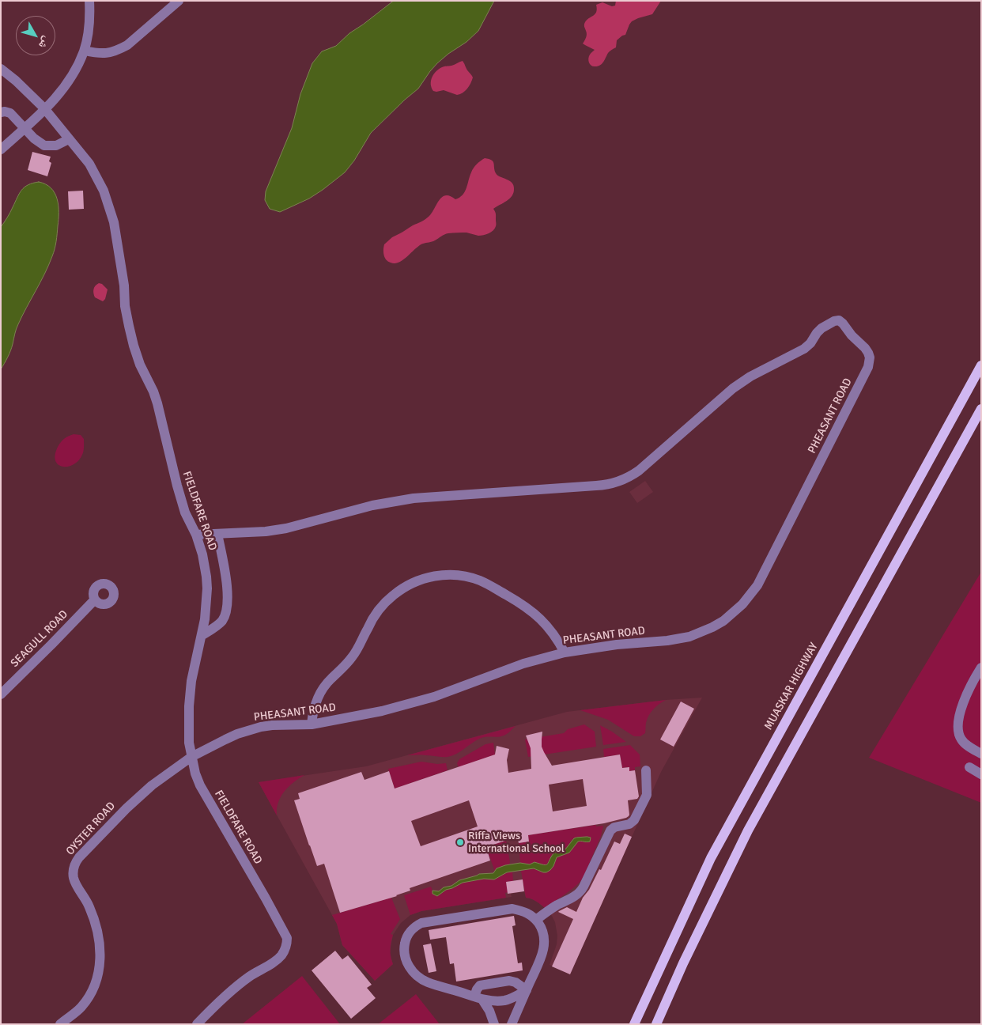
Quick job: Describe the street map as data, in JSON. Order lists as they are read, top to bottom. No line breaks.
{"streets":{"main road":["MUASKAR HIGHWAY"],"street":["PHEASANT ROAD","FIELDFARE ROAD","SEAGULL ROAD","OYSTER ROAD"]},"crossings":[["PHEASANT ROAD","FIELDFARE ROAD"],["PHEASANT ROAD","OYSTER ROAD"],["FIELDFARE ROAD","OYSTER ROAD"]],"places":["Riffa Views International School"],"north":"bottom right"}
